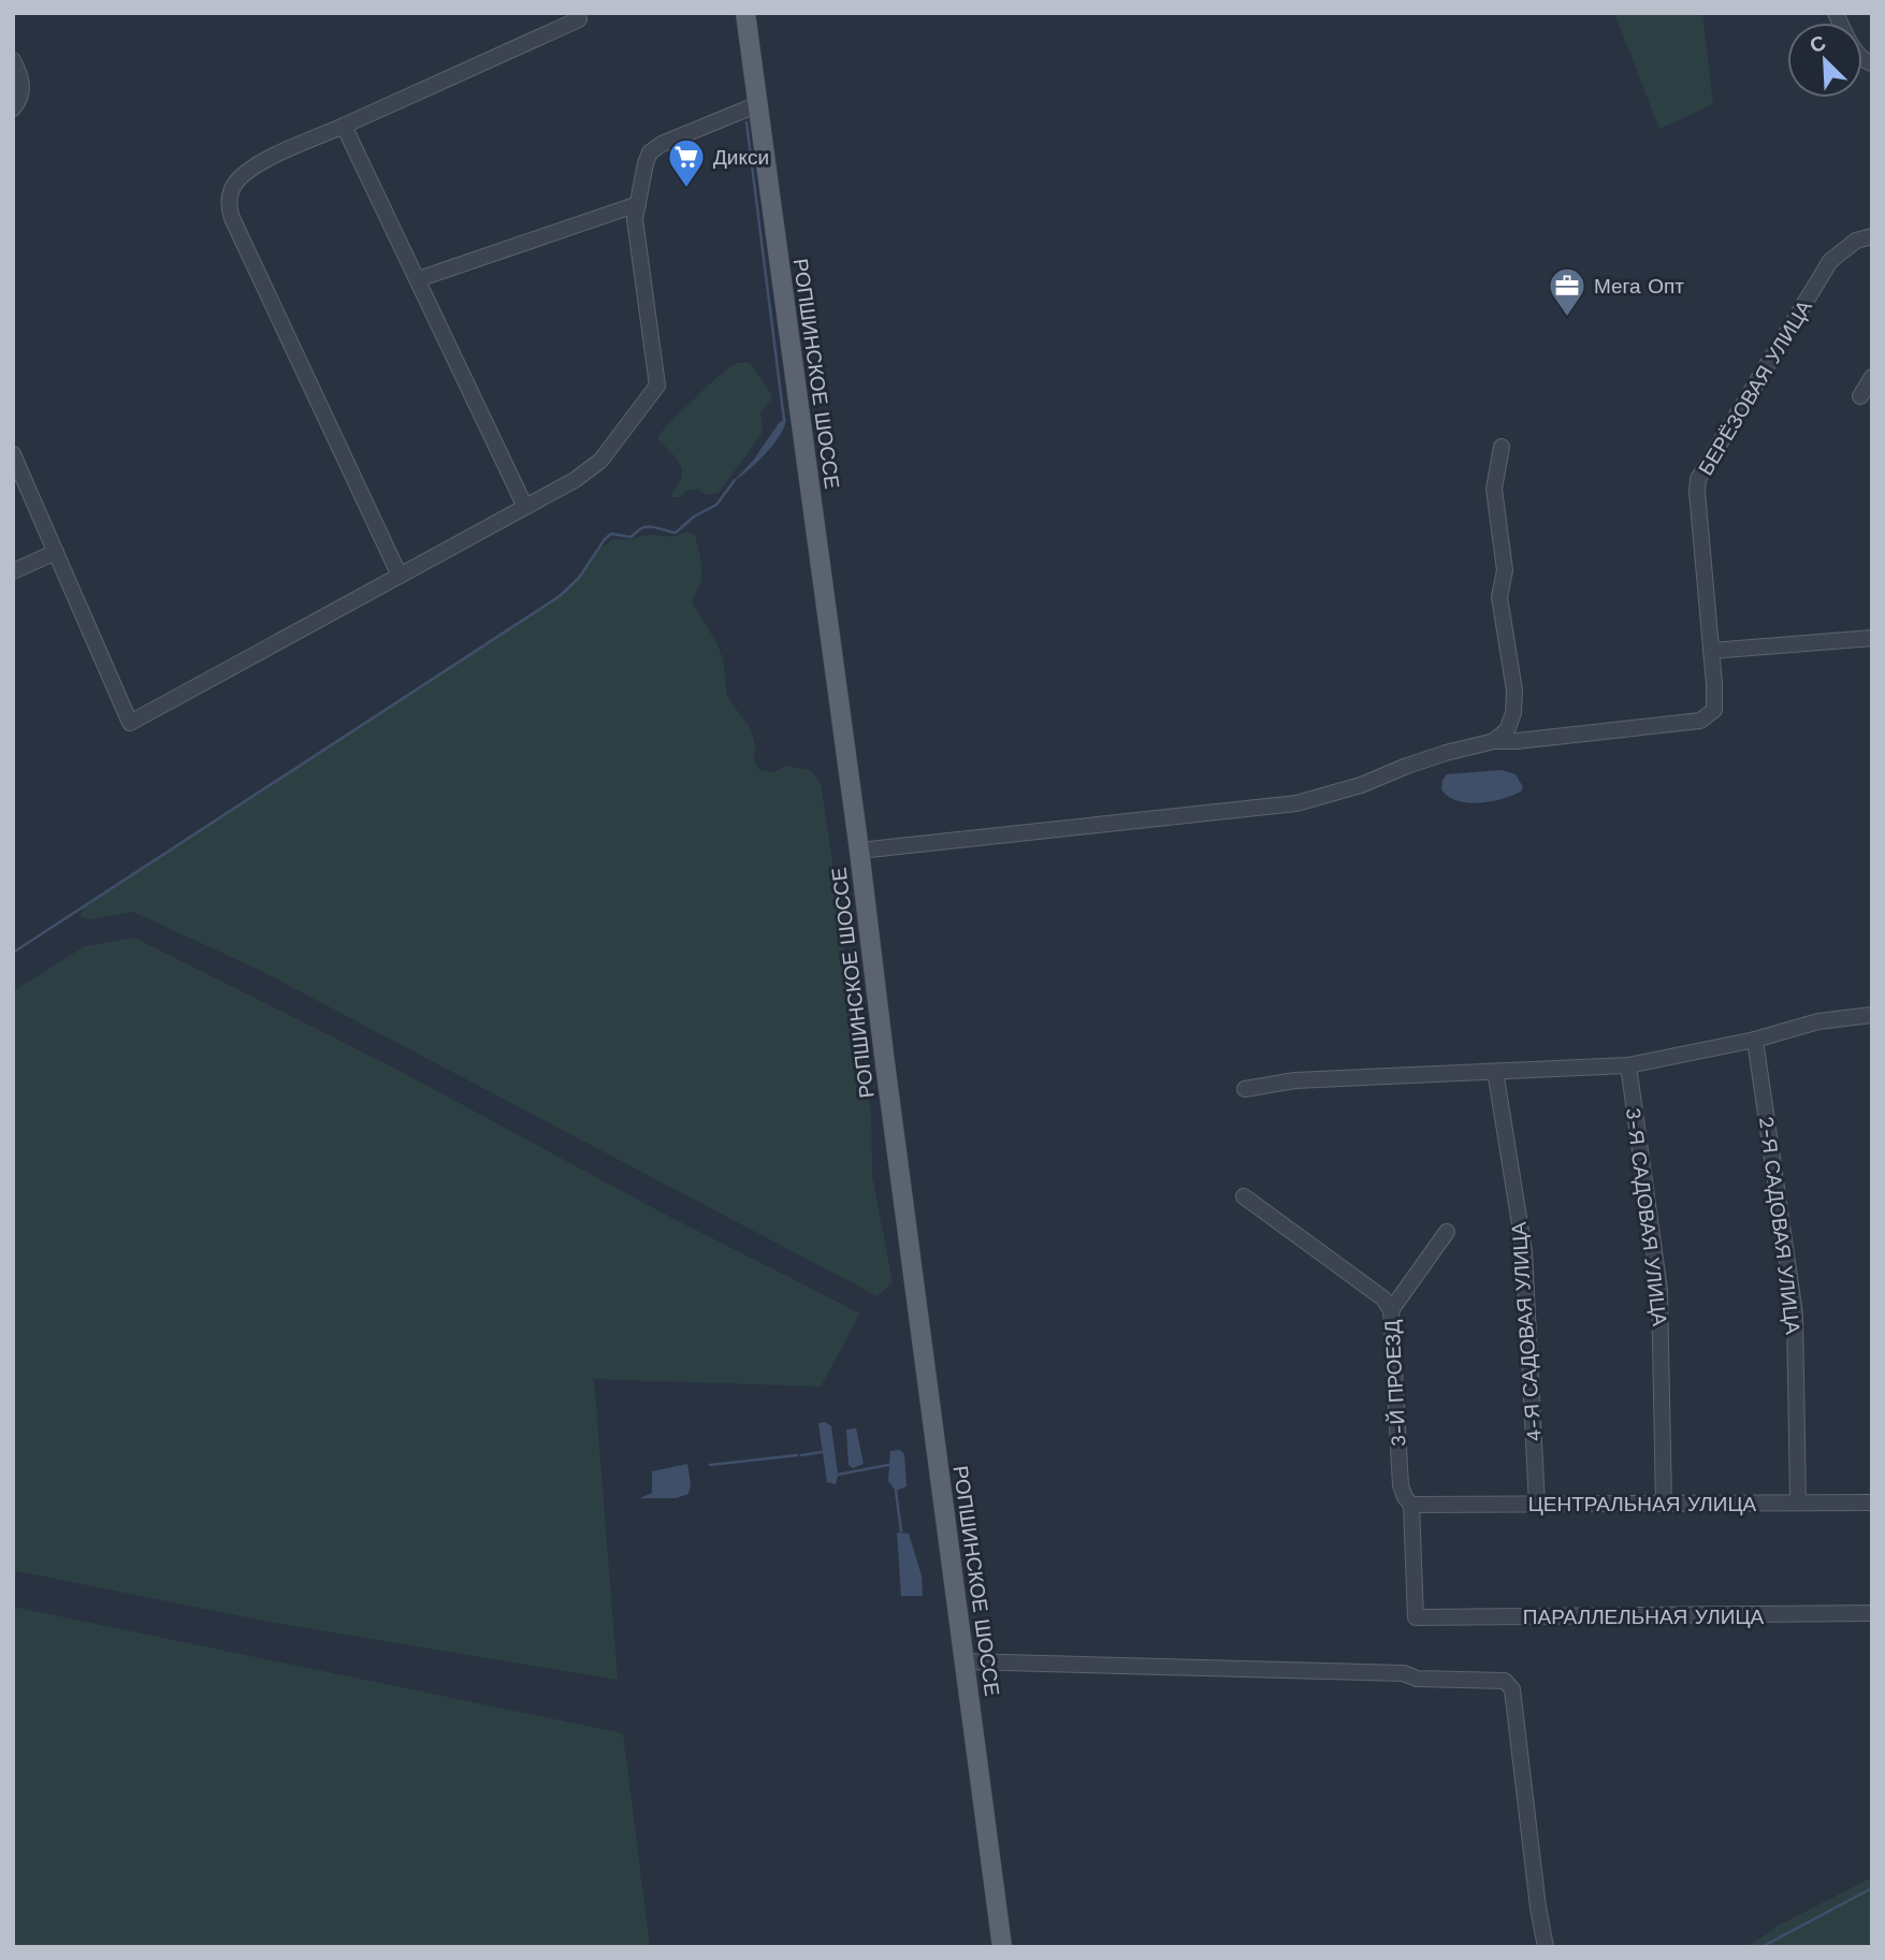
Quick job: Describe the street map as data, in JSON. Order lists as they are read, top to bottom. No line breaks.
{"streets":{"main road":["РОПШИНСКОЕ ШОССЕ"],"street":["БЕРЁЗОВАЯ УЛИЦА","3-Я САДОВАЯ УЛИЦА","2-Я САДОВАЯ УЛИЦА","4-Я САДОВАЯ УЛИЦА","3-Й ПРОЕЗД","ЦЕНТРАЛЬНАЯ УЛИЦА","ПАРАЛЛЕЛЬНАЯ УЛИЦА"]},"crossings":[["3-Я САДОВАЯ УЛИЦА","ЦЕНТРАЛЬНАЯ УЛИЦА"],["2-Я САДОВАЯ УЛИЦА","ЦЕНТРАЛЬНАЯ УЛИЦА"],["4-Я САДОВАЯ УЛИЦА","ЦЕНТРАЛЬНАЯ УЛИЦА"],["3-Й ПРОЕЗД","ЦЕНТРАЛЬНАЯ УЛИЦА"],["3-Й ПРОЕЗД","ПАРАЛЛЕЛЬНАЯ УЛИЦА"]],"places":{"supermarket":["Дикси"],"office":["Мега Опт"]},"north":"top left"}
